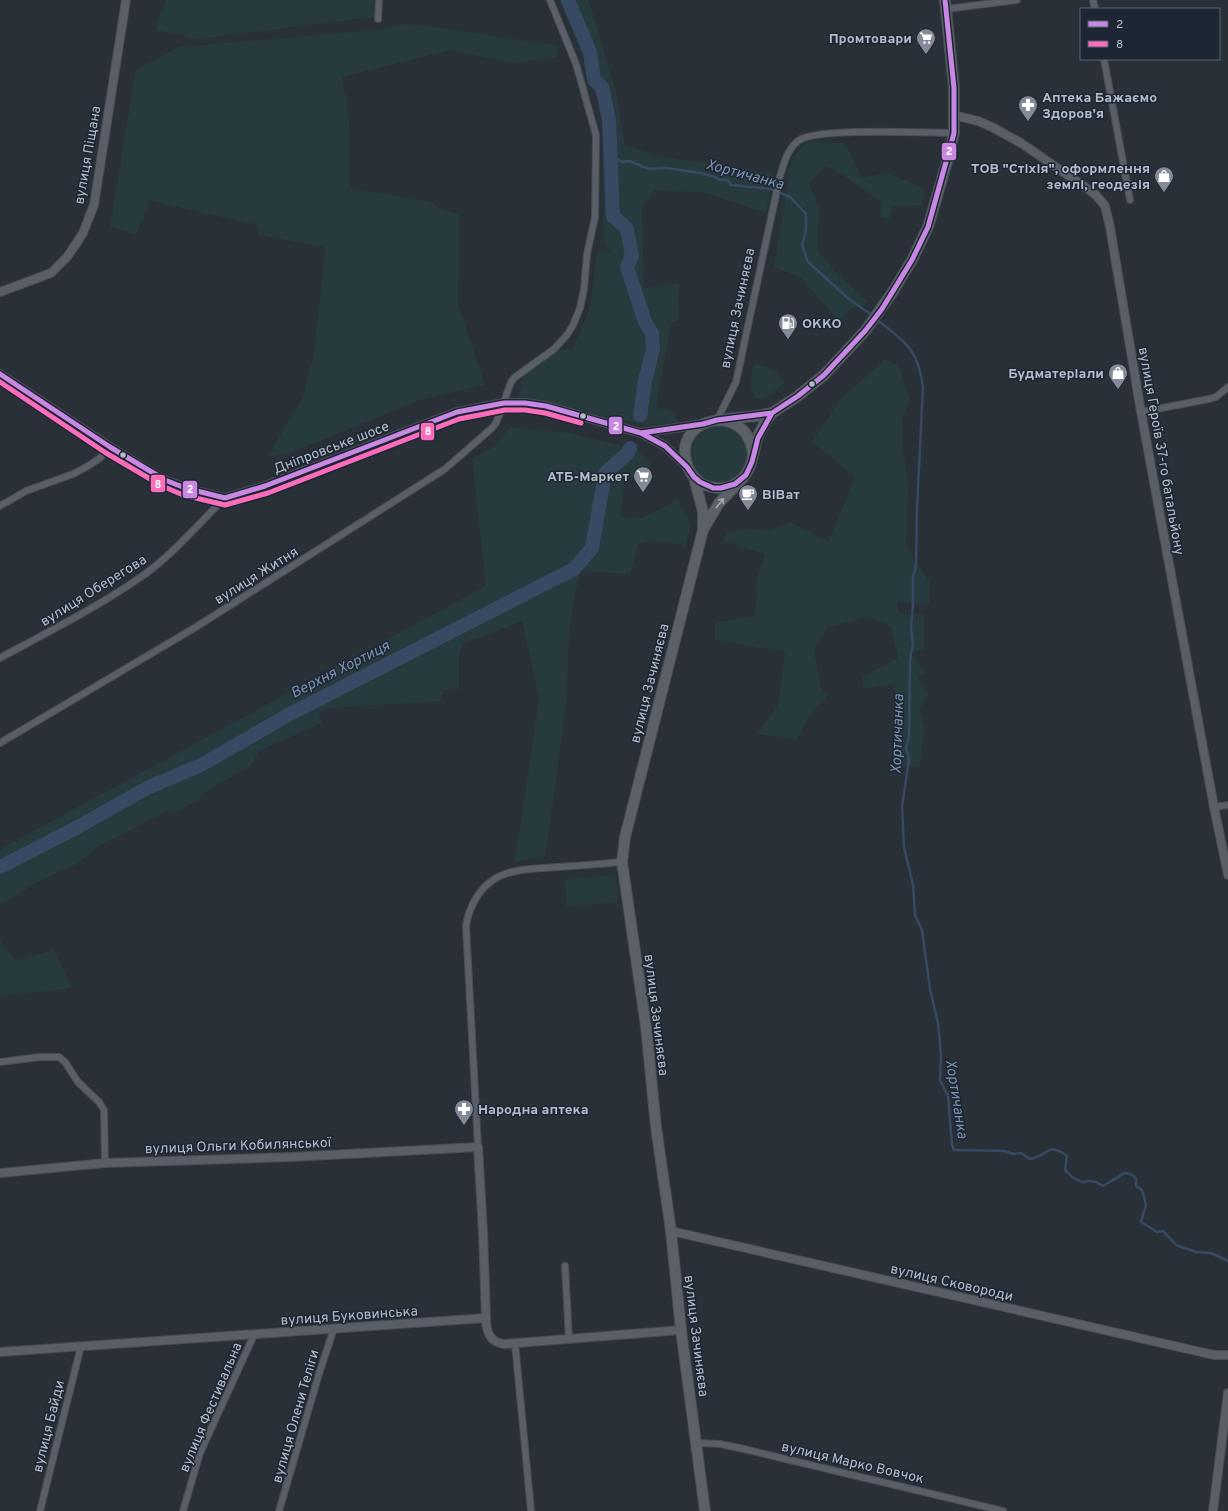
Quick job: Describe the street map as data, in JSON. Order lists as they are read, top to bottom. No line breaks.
{"streets":{"main road":["вулиця Зачиняєва"],"street":["вулиця Піщана","Дніпровське шосе","вулиця Героїв 37-го батальйону","вулиця Житня","вулиця Оберегова","вулиця Ольги Кобилянської","вулиця Сковороди","вулиця Буковинська","вулиця Фестивальна","вулиця Олени Теліги","вулиця Байди","вулиця Марко Вовчок"]},"crossings":[["вулиця Зачиняєва","Дніпровське шосе"],["вулиця Зачиняєва","вулиця Сковороди"],["вулиця Зачиняєва","вулиця Марко Вовчок"],["Дніпровське шосе","вулиця Житня"],["Дніпровське шосе","вулиця Оберегова"],["вулиця Буковинська","вулиця Фестивальна"],["вулиця Буковинська","вулиця Олени Теліги"],["вулиця Буковинська","вулиця Байди"]],"water":["Хортичанка","Верхня Хортиця"],"places":{"supermarket":["Промтовари","АТБ-Маркет"],"pharmacy":["Аптека Бажаємо Здоров'я","Народна аптека"],"shop":["ТОВ \"Стіхія\", оформлення землі, геодезія","Будматеріали"],"fuel station":["ОККО"],"cafe":["ВіВат"]},"lines":["transit line 2","transit line 8"],"legend":["2","8"]}
